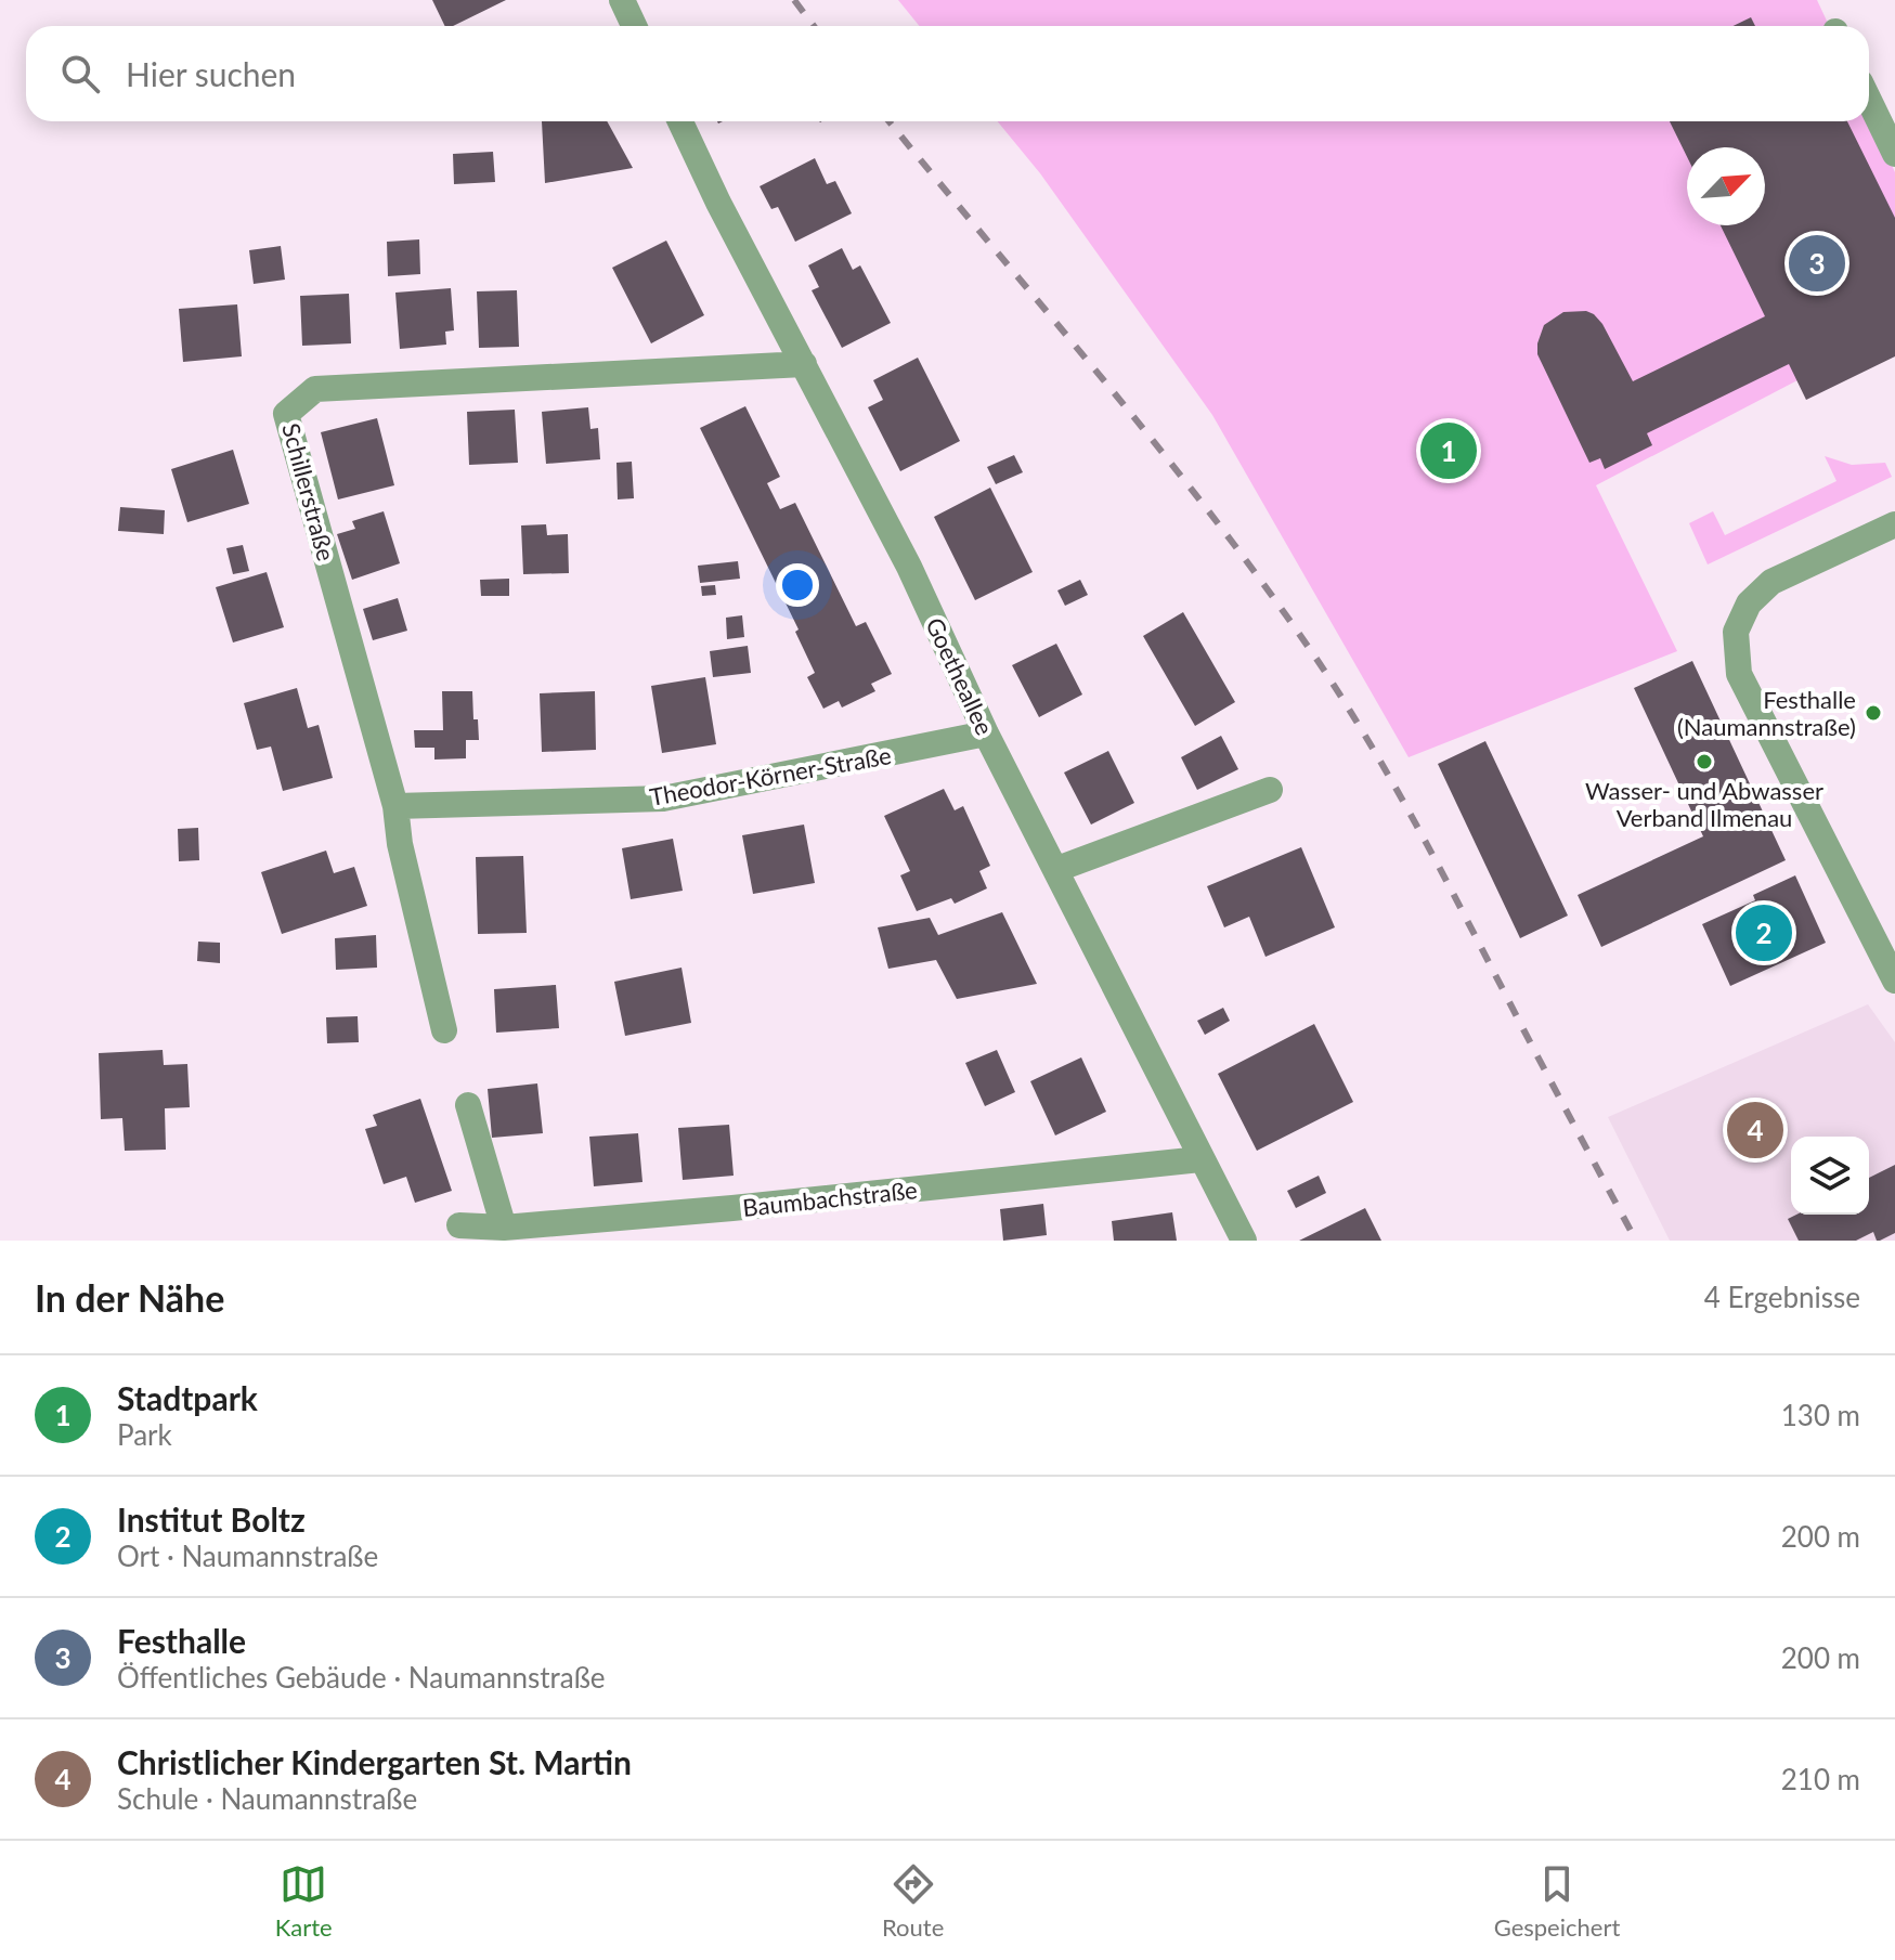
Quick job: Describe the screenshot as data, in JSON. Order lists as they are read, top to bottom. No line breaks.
{"streets":{"street":["Schillerstraße","Goetheallee","Theodor-Körner-Straße","Baumbachstraße"]},"crossings":[["Schillerstraße","Goetheallee"],["Schillerstraße","Theodor-Körner-Straße"],["Goetheallee","Theodor-Körner-Straße"],["Goetheallee","Baumbachstraße"]],"places":["Festhalle (Naumannstraße)","Wasser- und Abwasser Verband Ilmenau"],"north":"top right","page":{"search":"Hier suchen","pins":["3","1","2","4"],"heading":["In der Nähe","4 Ergebnisse"],"list":[{"mark":"1","name":"Stadtpark","note":"Park","value":"130 m"},{"mark":"2","name":"Institut Boltz","note":"Ort · Naumannstraße","value":"200 m"},{"mark":"3","name":"Festhalle","note":"Öffentliches Gebäude · Naumannstraße","value":"200 m"},{"mark":"4","name":"Christlicher Kindergarten St. Martin","note":"Schule · Naumannstraße","value":"210 m"}],"nav":["Karte","Route","Gespeichert"]}}
